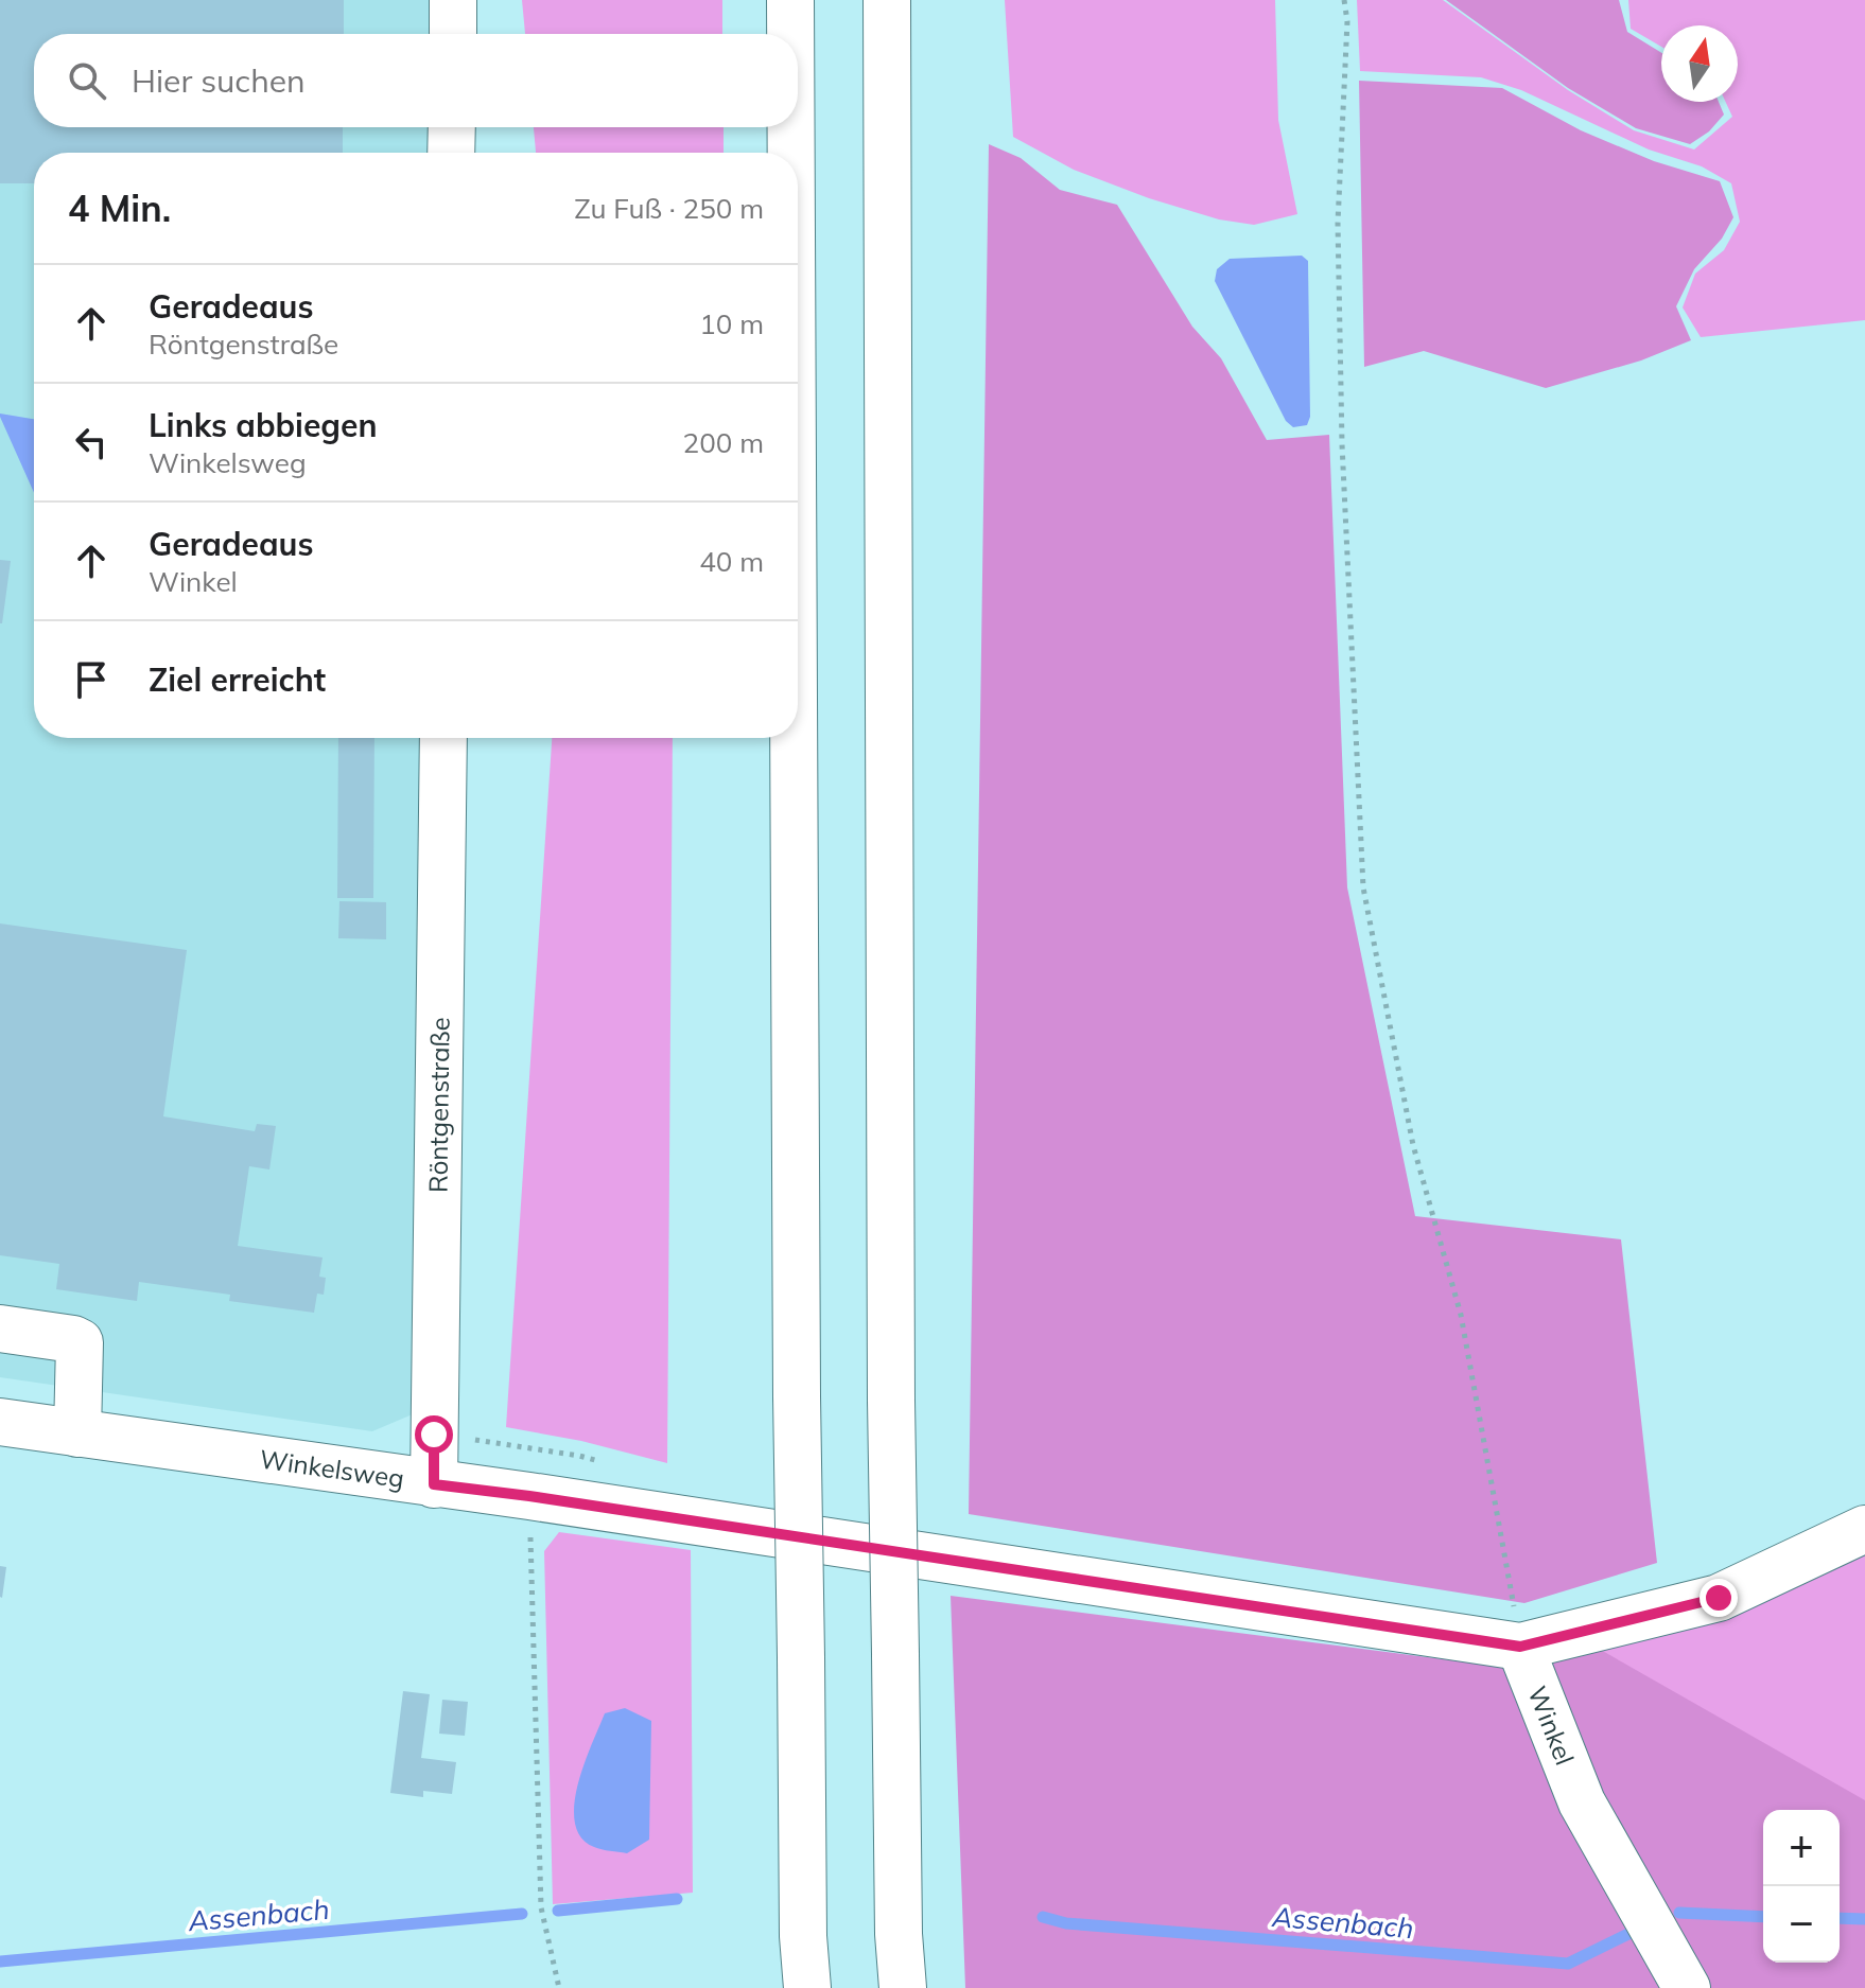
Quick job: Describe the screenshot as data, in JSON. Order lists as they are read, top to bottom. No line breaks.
{"streets":{"main road":["Röntgenstraße","Winkelsweg","Winkel"]},"crossings":[["Röntgenstraße","Winkelsweg"],["Winkelsweg","Winkel"]],"water":["Assenbach"],"north":"top","page":{"search":"Hier suchen","heading":["4 Min.","Zu Fuß · 250 m"],"list":[["Geradeaus","Röntgenstraße","10 m"],["Links abbiegen","Winkelsweg","200 m"],["Geradeaus","Winkel","40 m"],"Ziel erreicht"],"map_buttons":["+","−"]}}
